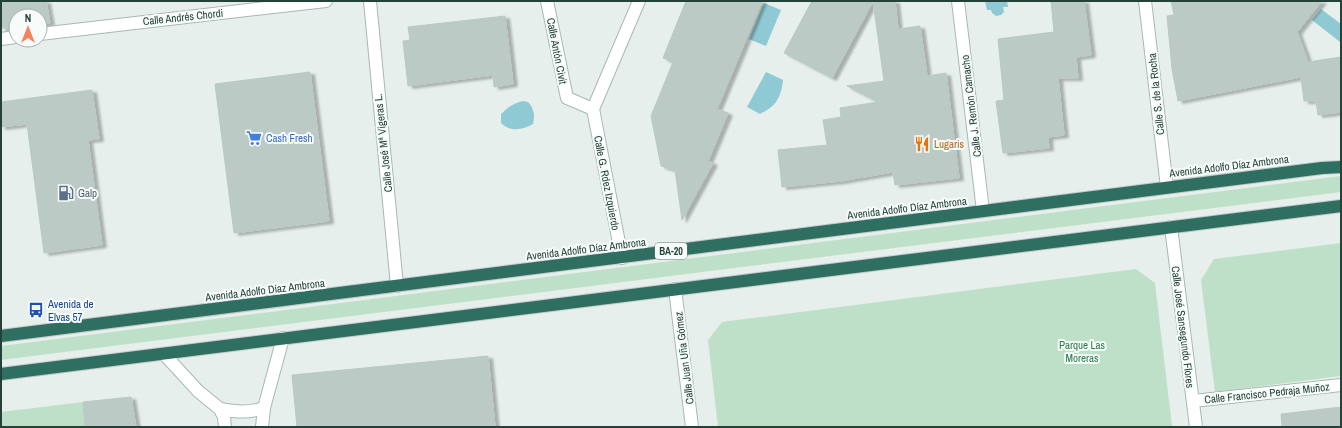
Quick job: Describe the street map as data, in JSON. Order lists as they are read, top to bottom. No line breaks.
{"streets":{"highway":["Avenida Adolfo Díaz Ambrona","BA-20"],"street":["Calle Andrés Chordi","Calle Antón Civit","Calle S. de la Rocha","Calle J. Remón Camacho","Calle José Mª Vigeras L.","Calle G. Rdez Izquierdo","Calle José Sansegundo Flores","Calle Juan Uña Gómez","Calle Francisco Pedraja Muñoz"]},"crossings":[["Calle Antón Civit","Calle G. Rdez Izquierdo"],["Calle S. de la Rocha","Avenida Adolfo Díaz Ambrona"],["Calle J. Remón Camacho","Avenida Adolfo Díaz Ambrona"],["Calle José Mª Vigeras L.","Avenida Adolfo Díaz Ambrona"],["Avenida Adolfo Díaz Ambrona","Calle G. Rdez Izquierdo"],["Calle José Sansegundo Flores","Calle Francisco Pedraja Muñoz"]],"parks":["Parque Las Moreras"],"places":{"supermarket":["Cash Fresh"],"restaurant":["Lugaris"],"fuel station":["Galp"],"bus stop":["Avenida de Elvas 57"]},"north":"top"}
